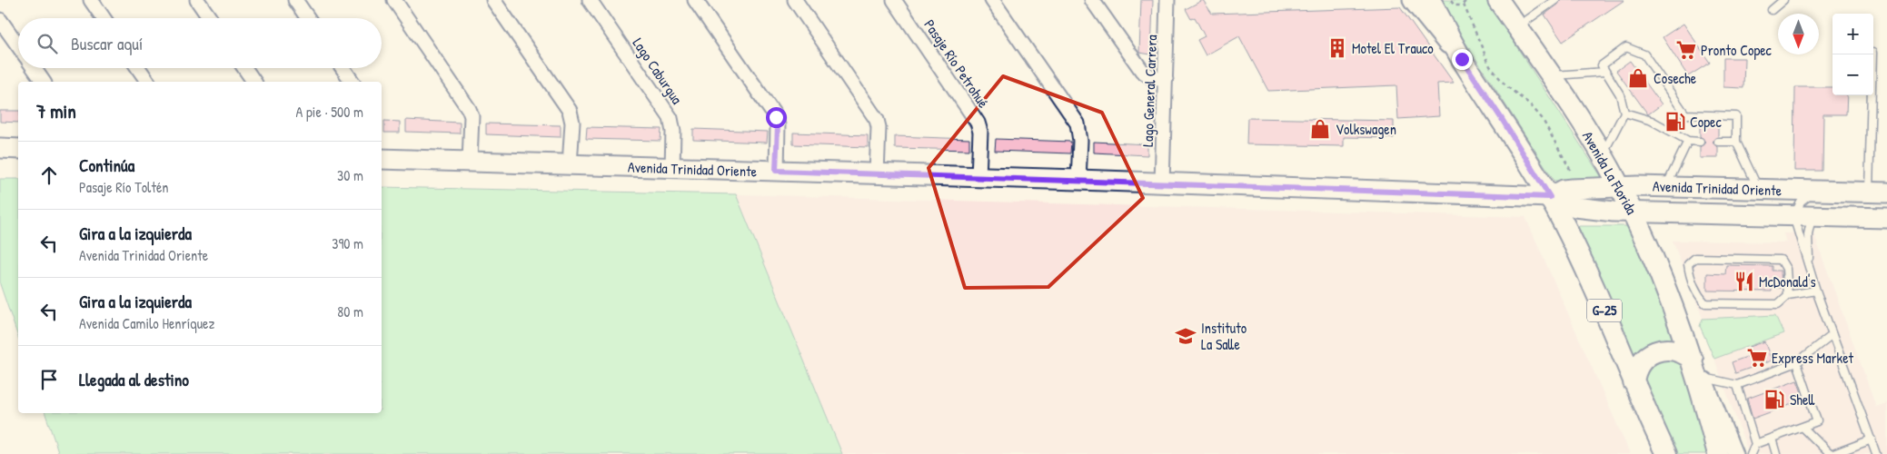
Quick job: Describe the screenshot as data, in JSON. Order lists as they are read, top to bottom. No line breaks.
{"streets":{"main road":["Avenida La Florida","G-25"],"street":["Pasaje Río Petrohué","Lago Caburgua","Lago General Carrera","Avenida Trinidad Oriente"]},"crossings":[["Pasaje Río Petrohué","Avenida Trinidad Oriente"],["Lago Caburgua","Avenida Trinidad Oriente"],["Lago General Carrera","Avenida Trinidad Oriente"],["Avenida Trinidad Oriente","Avenida La Florida"],["Avenida Trinidad Oriente","G-25"]],"places":{"building":["Motel El Trauco"],"supermarket":["Pronto Copec","Express Market"],"shop":["Coseche","Volkswagen"],"fuel station":["Copec","Shell"],"restaurant":["McDonald's"],"school or university":["Instituto La Salle"]},"north":"bottom","page":{"map_buttons":["+","−"],"search":"Buscar aquí","heading":["7 min","A pie · 500 m"],"list":[["Continúa","Pasaje Río Toltén","30 m"],["Gira a la izquierda","Avenida Trinidad Oriente","390 m"],["Gira a la izquierda","Avenida Camilo Henríquez","80 m"],"Llegada al destino"]}}
